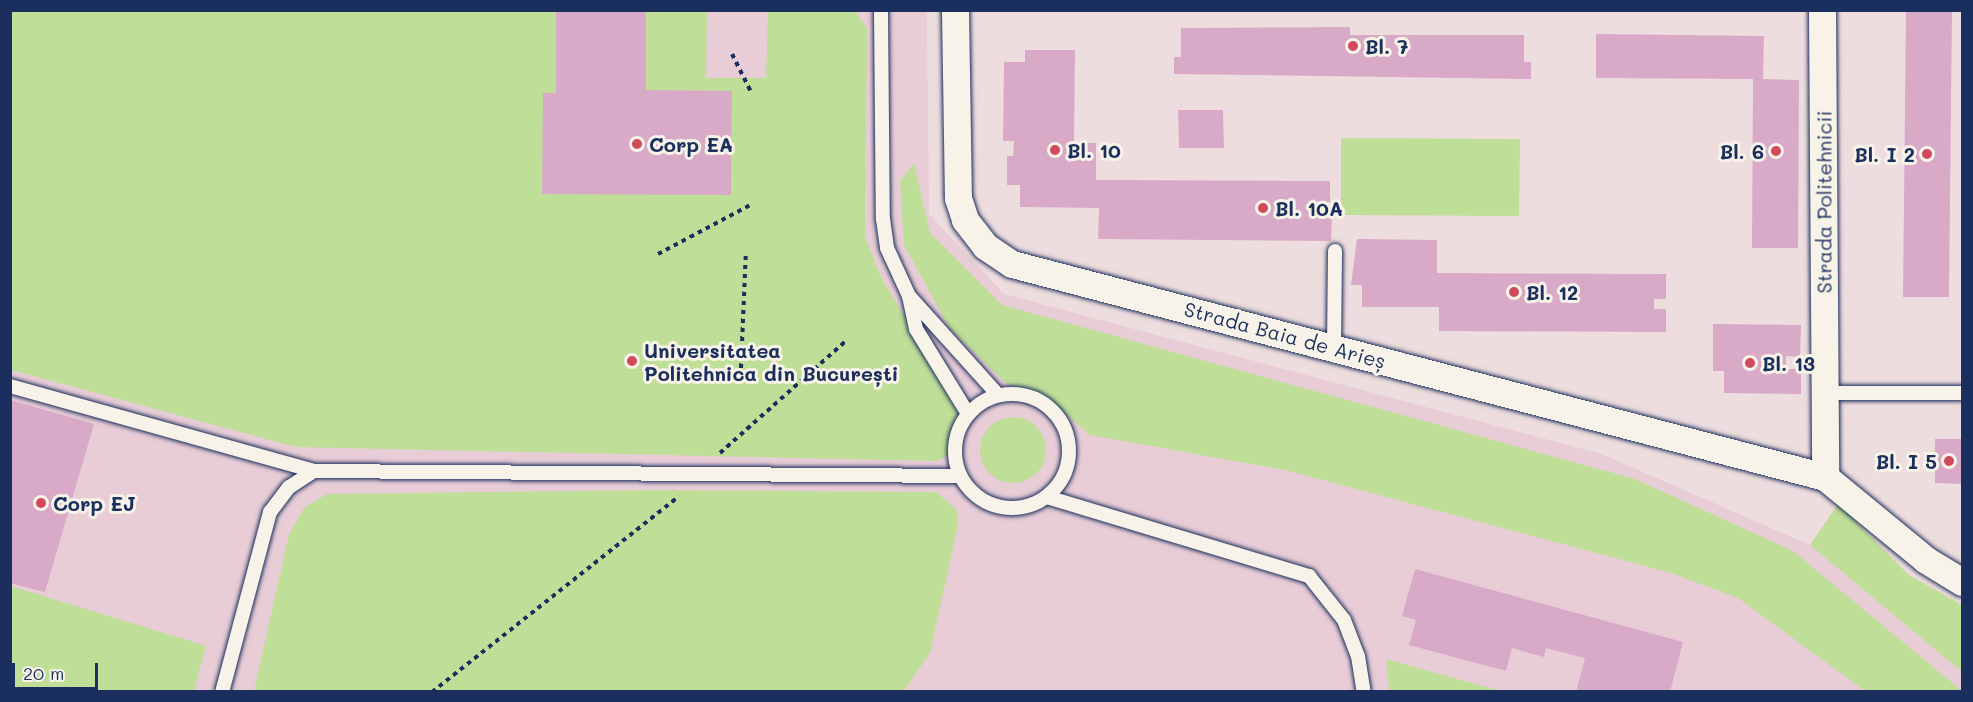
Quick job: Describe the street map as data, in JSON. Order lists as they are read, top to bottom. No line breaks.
{"streets":{"street":["Strada Politehnicii","Strada Baia de Arieș"]},"crossings":[["Strada Politehnicii","Strada Baia de Arieș"]],"places":["Bl. 7","Corp EA","Bl. 10","Bl. 6","Bl. I 2","Bl. 10A","Bl. 12","Universitatea Politehnica din București","Bl. 13","Bl. I 5","Corp EJ"],"scale_bar":"20 m"}
